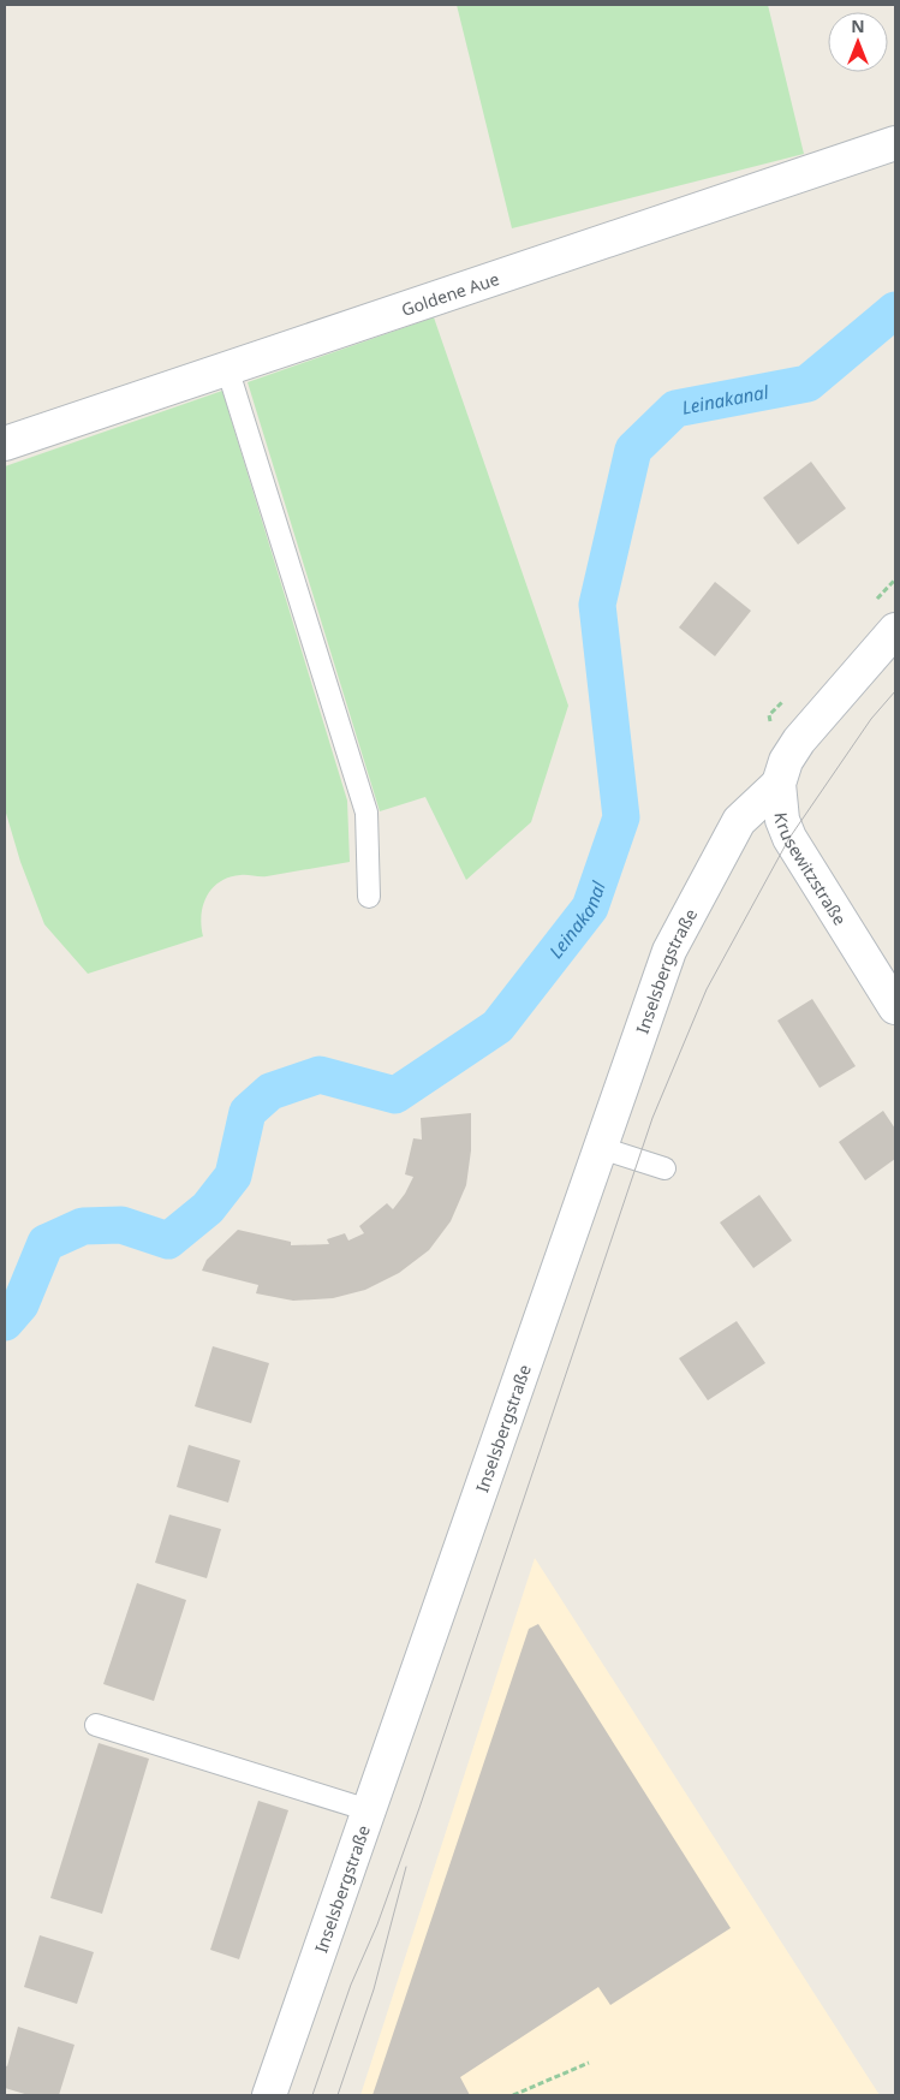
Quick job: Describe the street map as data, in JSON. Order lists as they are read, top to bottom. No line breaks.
{"streets":{"street":["Goldene Aue","Krusewitzstraße","Inselsbergstraße"]},"crossings":[["Krusewitzstraße","Inselsbergstraße"]],"water":["Leinakanal"],"north":"top"}
